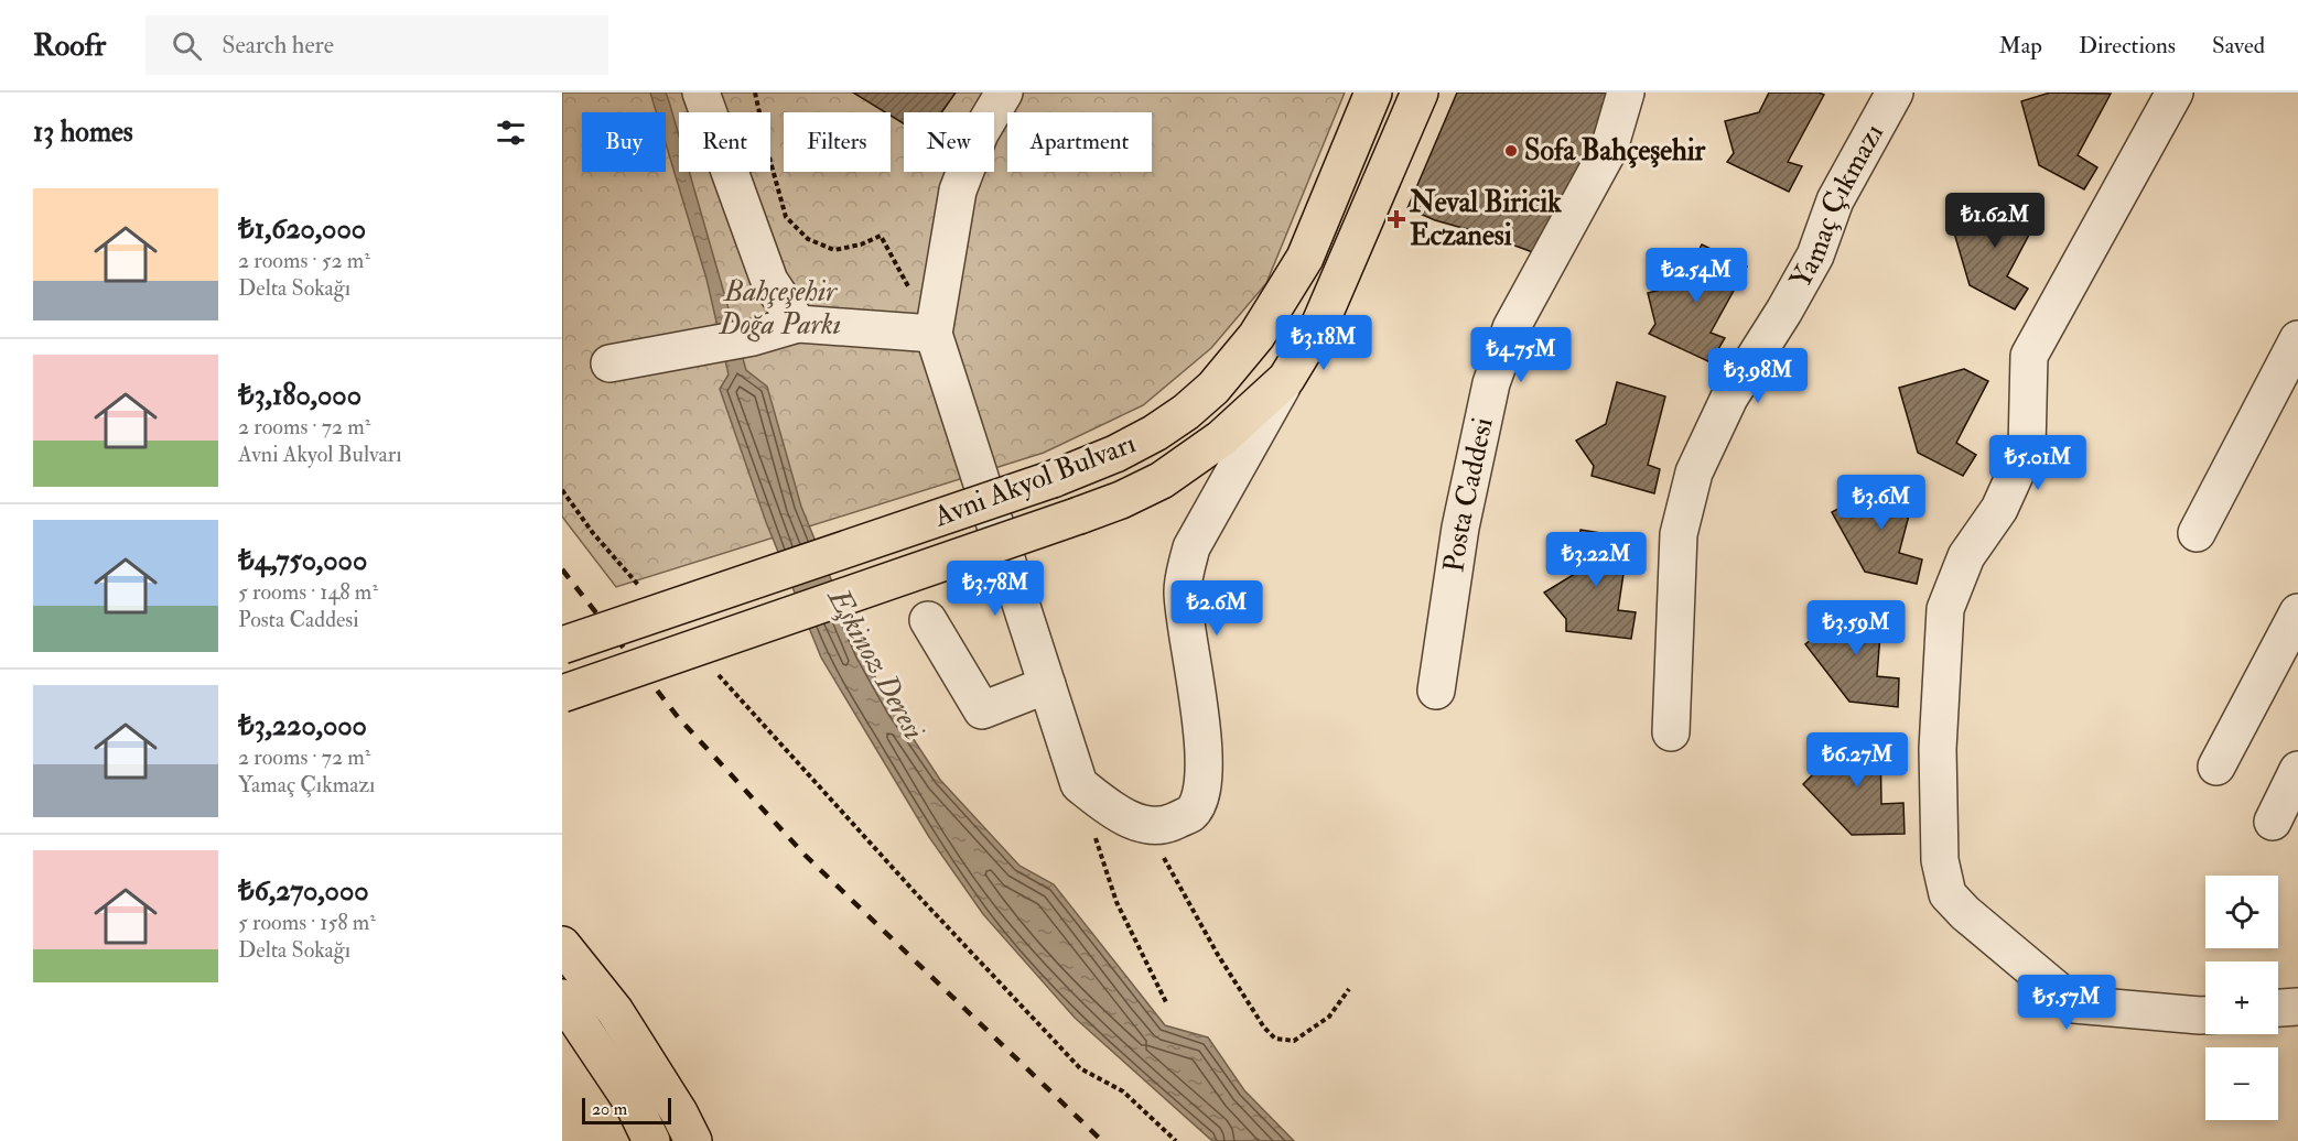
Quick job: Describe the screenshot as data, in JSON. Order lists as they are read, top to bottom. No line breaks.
{"streets":{"main road":["Avni Akyol Bulvarı"],"street":["Yamaç Çıkmazı","Posta Caddesi"]},"water":["Eşkinoz Deresi"],"parks":["Bahçeşehir Doğa Parkı"],"places":{"other":["Sofa Bahçeşehir"],"health":["Neval Biricik Eczanesi"]},"scale_bar":"20 m","page":{"header":"Roofr","search":"Search here","nav":["Map","Directions","Saved"],"heading":"13 homes","chip":["Buy","Rent","Filters","New","Apartment"],"list":[{"name":"₺1,620,000","note":"2 rooms · 52 m² · Delta Sokağı"},{"name":"₺3,180,000","note":"2 rooms · 72 m² · Avni Akyol Bulvarı"},{"name":"₺4,750,000","note":"5 rooms · 148 m² · Posta Caddesi"},{"name":"₺3,220,000","note":"2 rooms · 72 m² · Yamaç Çıkmazı"},{"name":"₺6,270,000","note":"5 rooms · 158 m² · Delta Sokağı"}],"price":["₺1.62M","₺2.54M","₺3.18M","₺4.75M","₺3.98M","₺5.01M","₺3.6M","₺3.22M","₺3.78M","₺2.6M","₺3.59M","₺6.27M","₺5.57M"],"map_buttons":["+","−"],"scale":"20 m"}}
